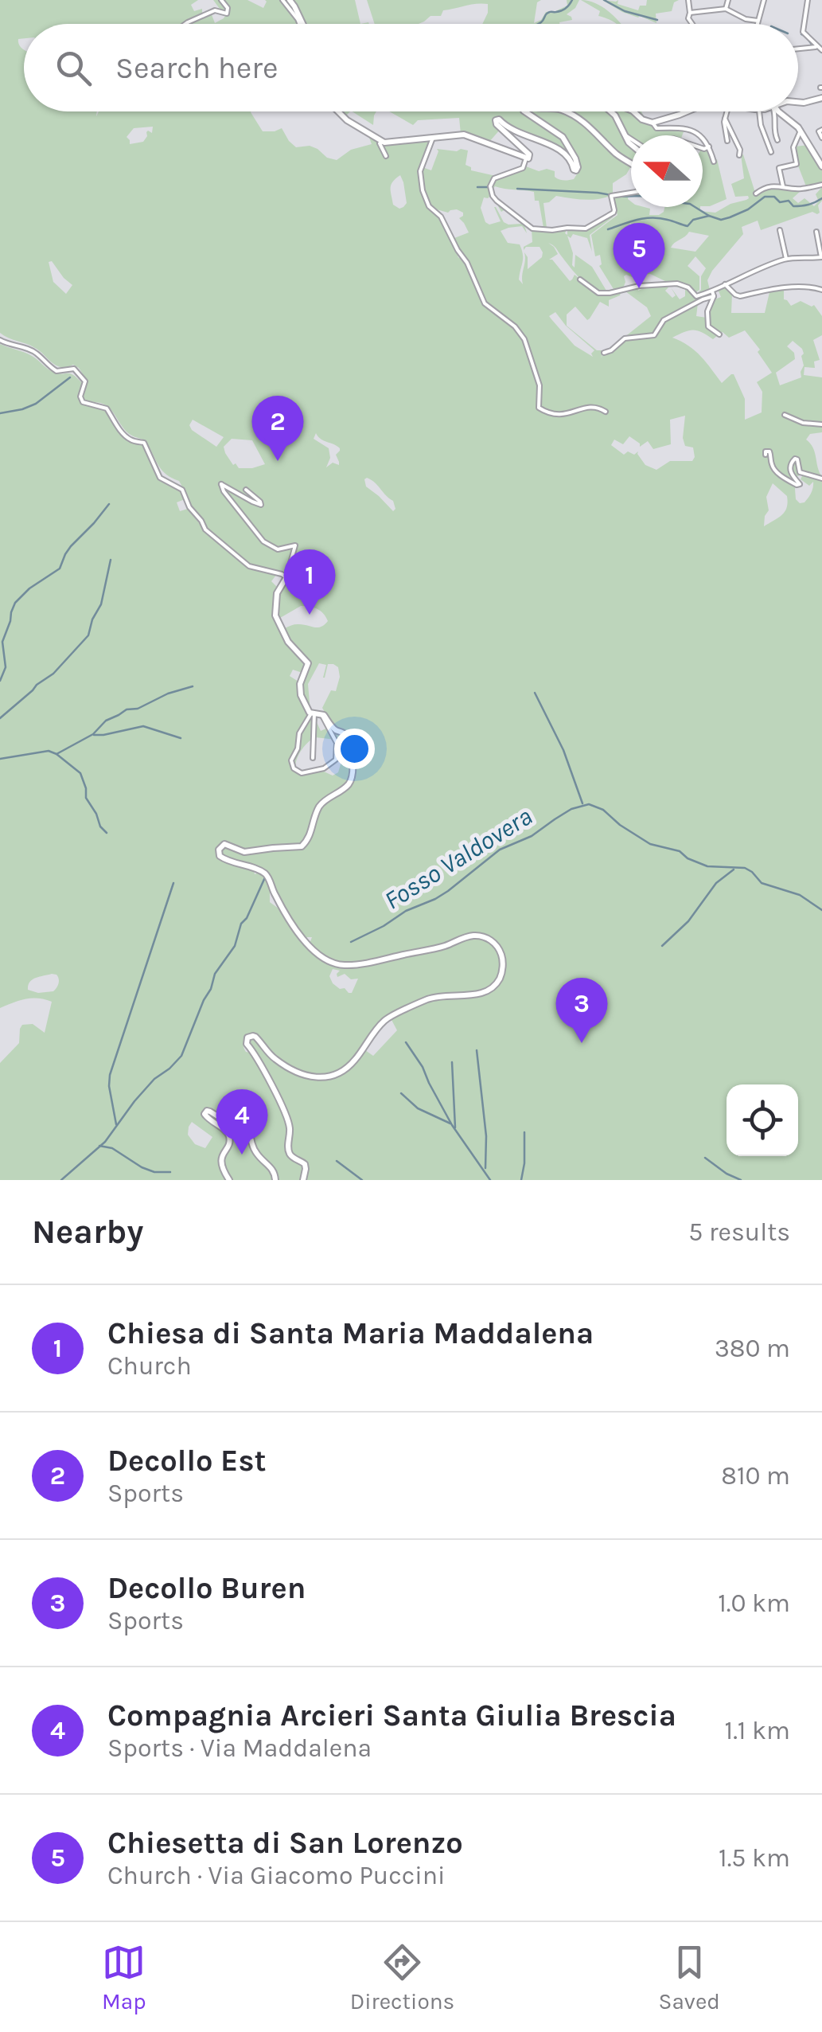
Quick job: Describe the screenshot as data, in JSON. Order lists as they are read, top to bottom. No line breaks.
{"water":["Fosso Valdovera"],"north":"left","page":{"search":"Search here","pins":["5","2","1","3","4"],"heading":["Nearby","5 results"],"list":[{"mark":"1","name":"Chiesa di Santa Maria Maddalena","note":"Church","value":"380 m"},{"mark":"2","name":"Decollo Est","note":"Sports","value":"810 m"},{"mark":"3","name":"Decollo Buren","note":"Sports","value":"1.0 km"},{"mark":"4","name":"Compagnia Arcieri Santa Giulia Brescia","note":"Sports · Via Maddalena","value":"1.1 km"},{"mark":"5","name":"Chiesetta di San Lorenzo","note":"Church · Via Giacomo Puccini","value":"1.5 km"}],"nav":["Map","Directions","Saved"]}}
